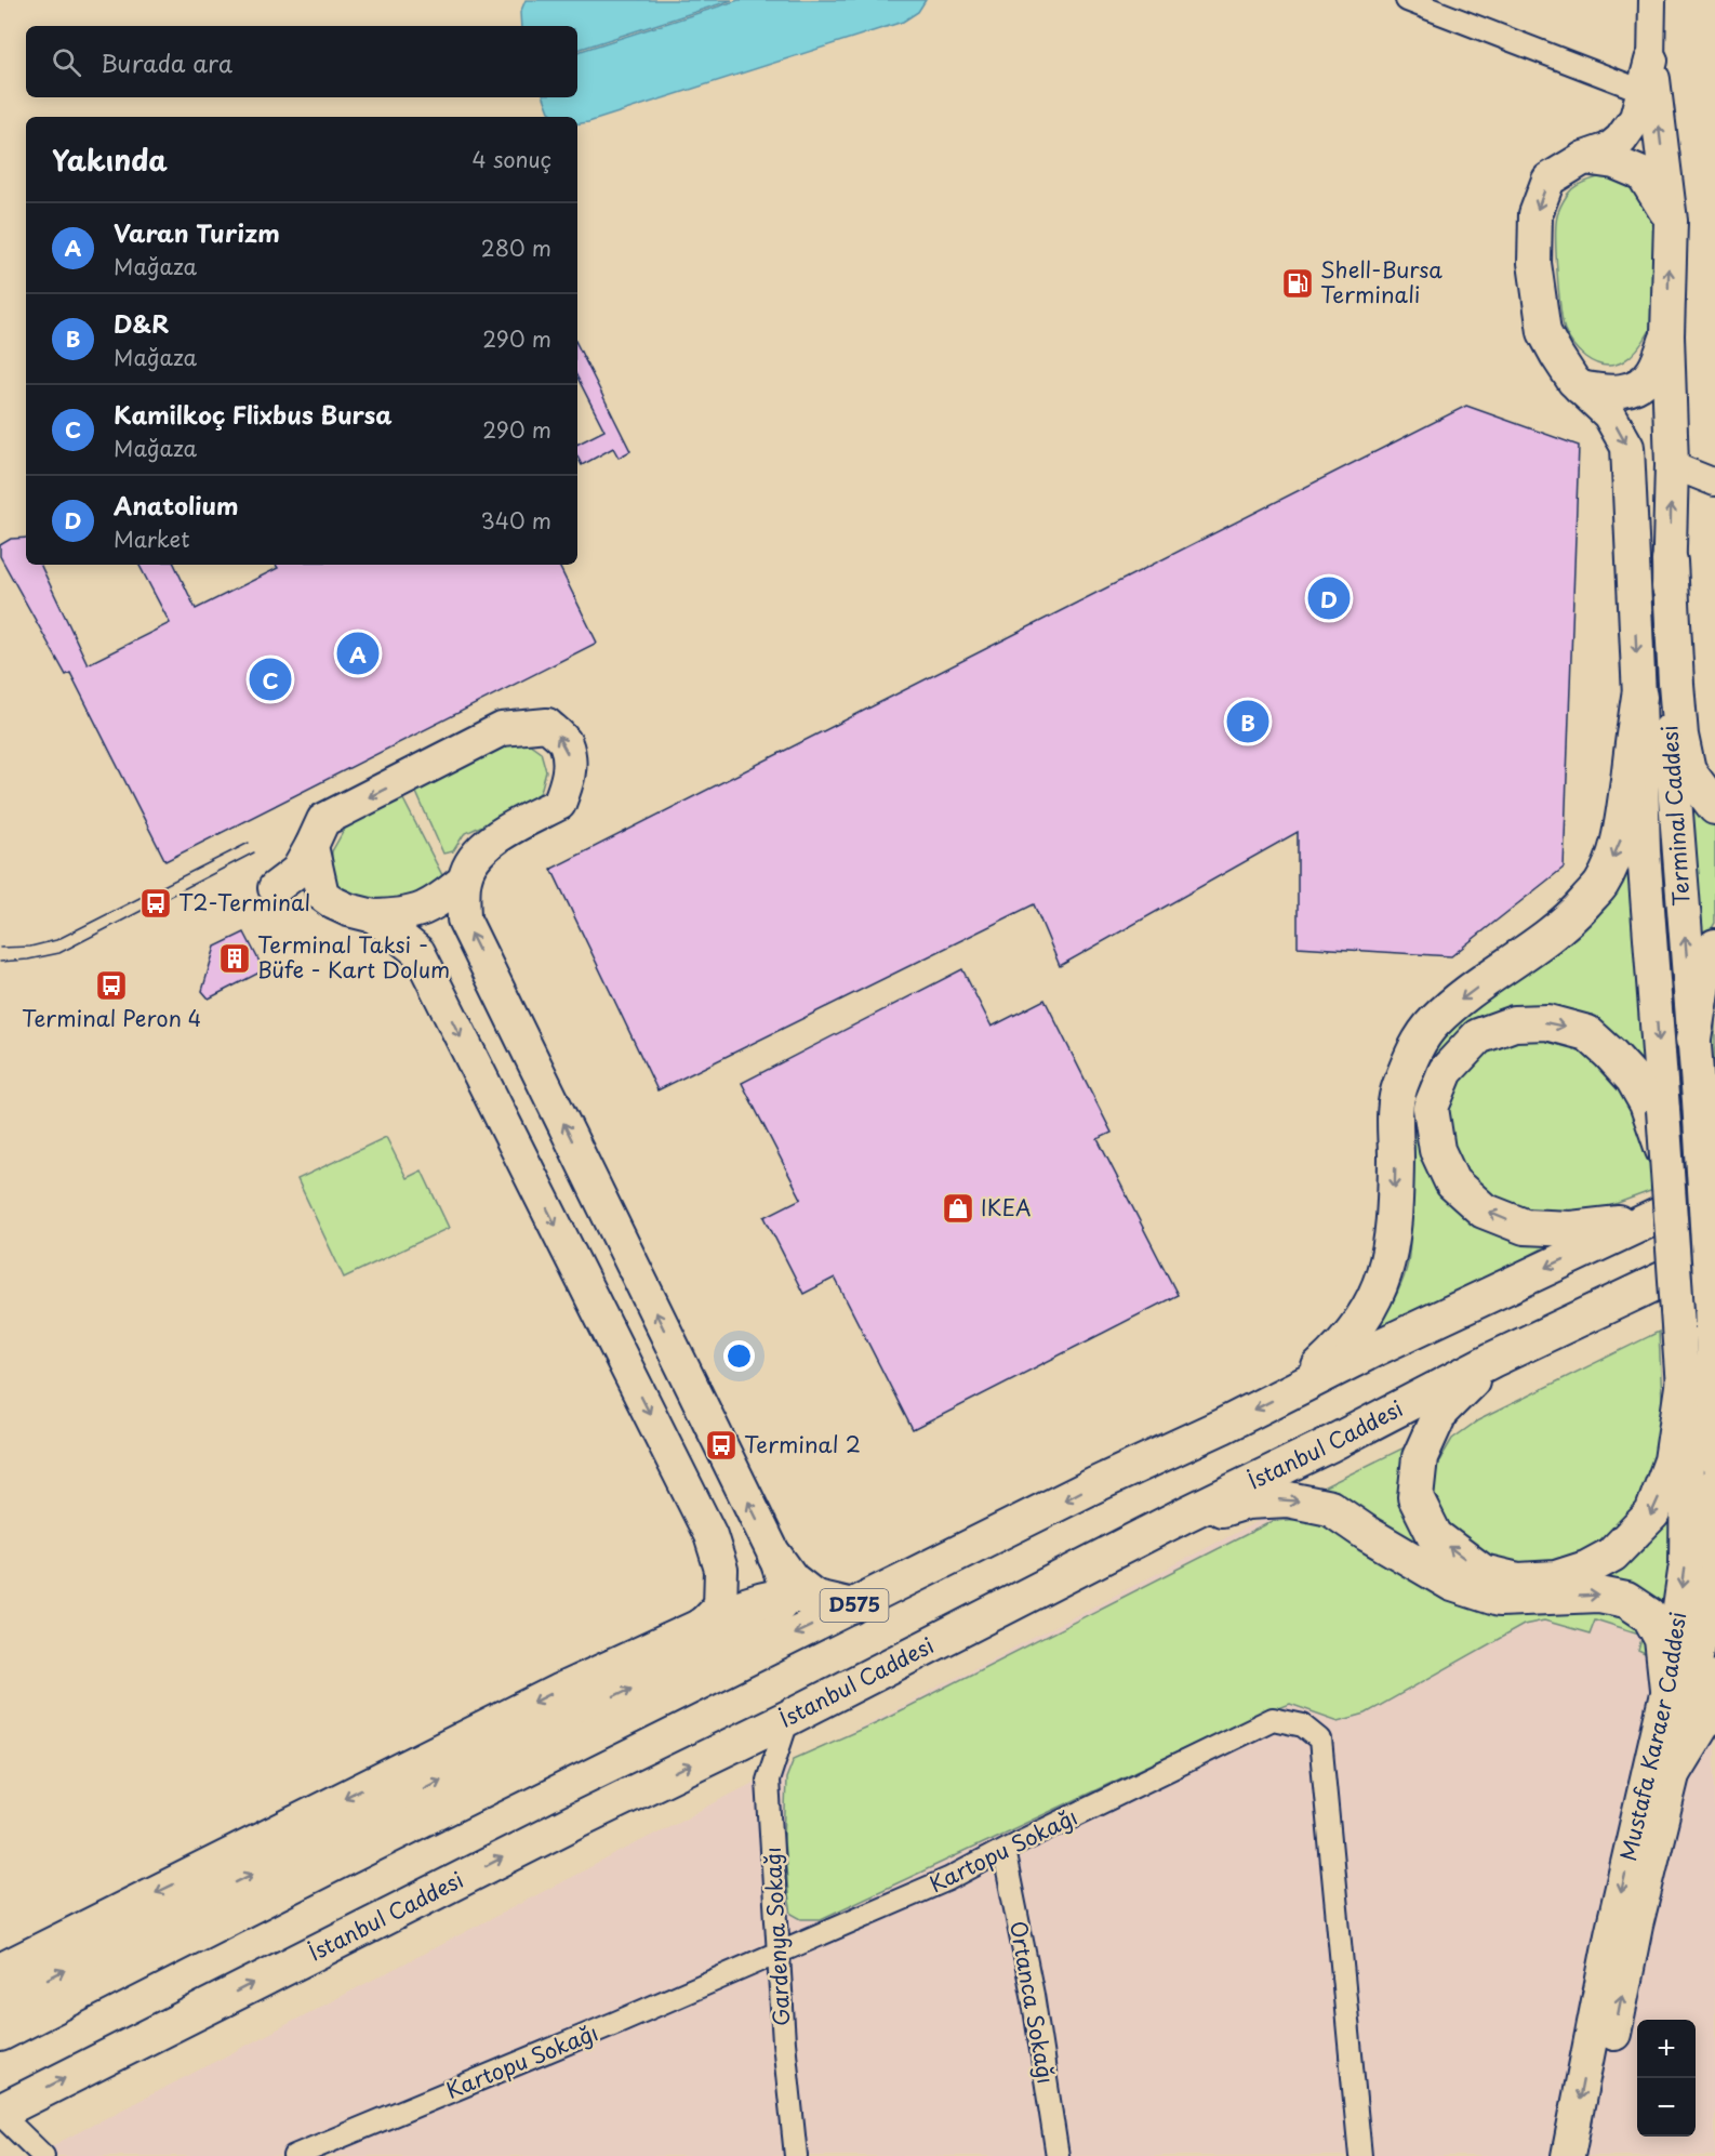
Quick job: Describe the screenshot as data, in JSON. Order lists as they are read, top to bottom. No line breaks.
{"streets":{"highway":["İstanbul Caddesi","D575"],"main road":["Terminal Caddesi","Mustafa Karaer Caddesi"],"street":["Kartopu Sokağı","Gardenya Sokağı","Ortanca Sokağı"]},"crossings":[["İstanbul Caddesi","Gardenya Sokağı"],["Kartopu Sokağı","Gardenya Sokağı"],["Kartopu Sokağı","Ortanca Sokağı"]],"places":{"fuel station":["Shell-Bursa Terminali"],"bus stop":["T2-Terminal","Terminal Peron 4","Terminal 2"],"building":["Terminal Taksi - Büfe - Kart Dolum"],"shop":["IKEA"]},"page":{"search":"Burada ara","heading":["Yakında","4 sonuç"],"list":[{"mark":"A","name":"Varan Turizm","note":"Mağaza","value":"280 m"},{"mark":"B","name":"D&R","note":"Mağaza","value":"290 m"},{"mark":"C","name":"Kamilkoç Flixbus Bursa","note":"Mağaza","value":"290 m"},{"mark":"D","name":"Anatolium","note":"Market","value":"340 m"}],"pins":["D","A","C","B"],"map_buttons":["+","−"]}}
